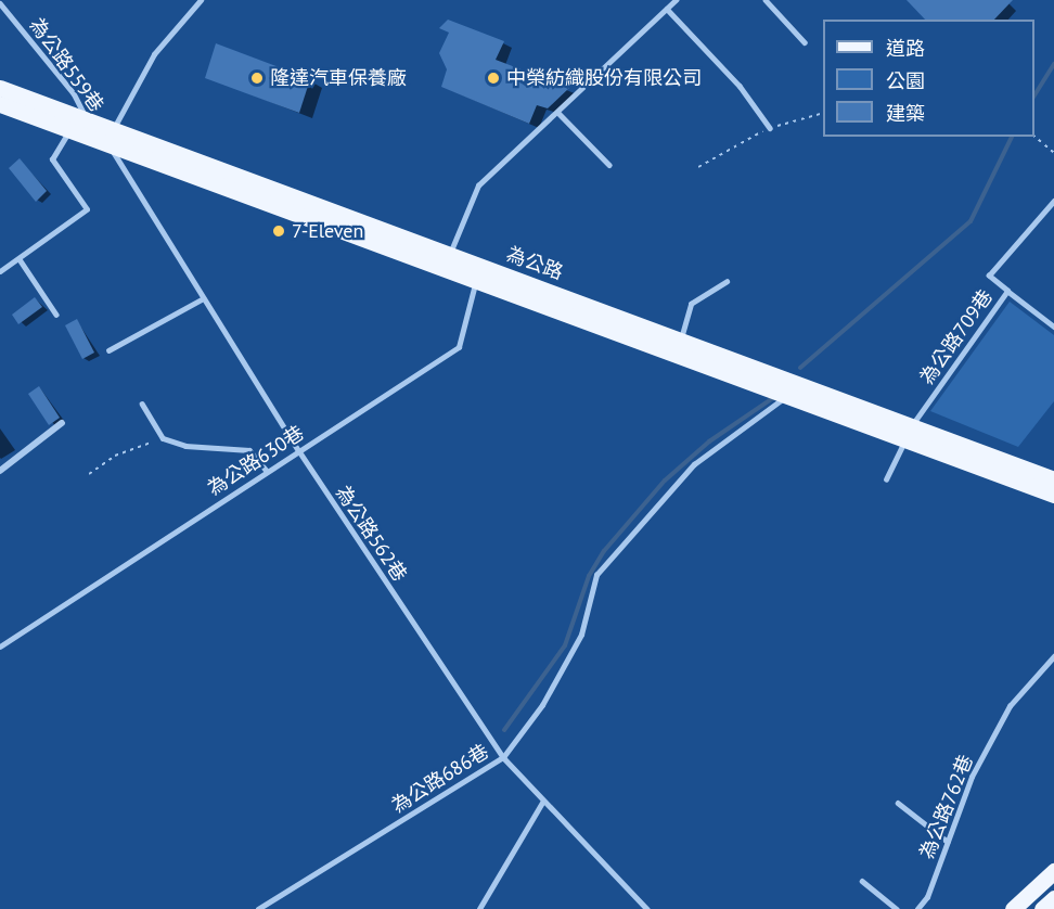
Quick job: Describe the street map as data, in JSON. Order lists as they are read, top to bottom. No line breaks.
{"streets":{"main road":["為公路"],"lane":["為公路559巷","為公路709巷","為公路630巷","為公路562巷","為公路686巷","為公路762巷"]},"crossings":[["為公路559巷","為公路"],["為公路","為公路709巷"],["為公路","為公路630巷"],["為公路","為公路562巷"],["為公路","為公路686巷"],["為公路630巷","為公路562巷"],["為公路562巷","為公路686巷"]],"places":["隆達汽車保養廠","中榮紡織股份有限公司","7-Eleven"],"legend":["道路","公園","建築"]}
